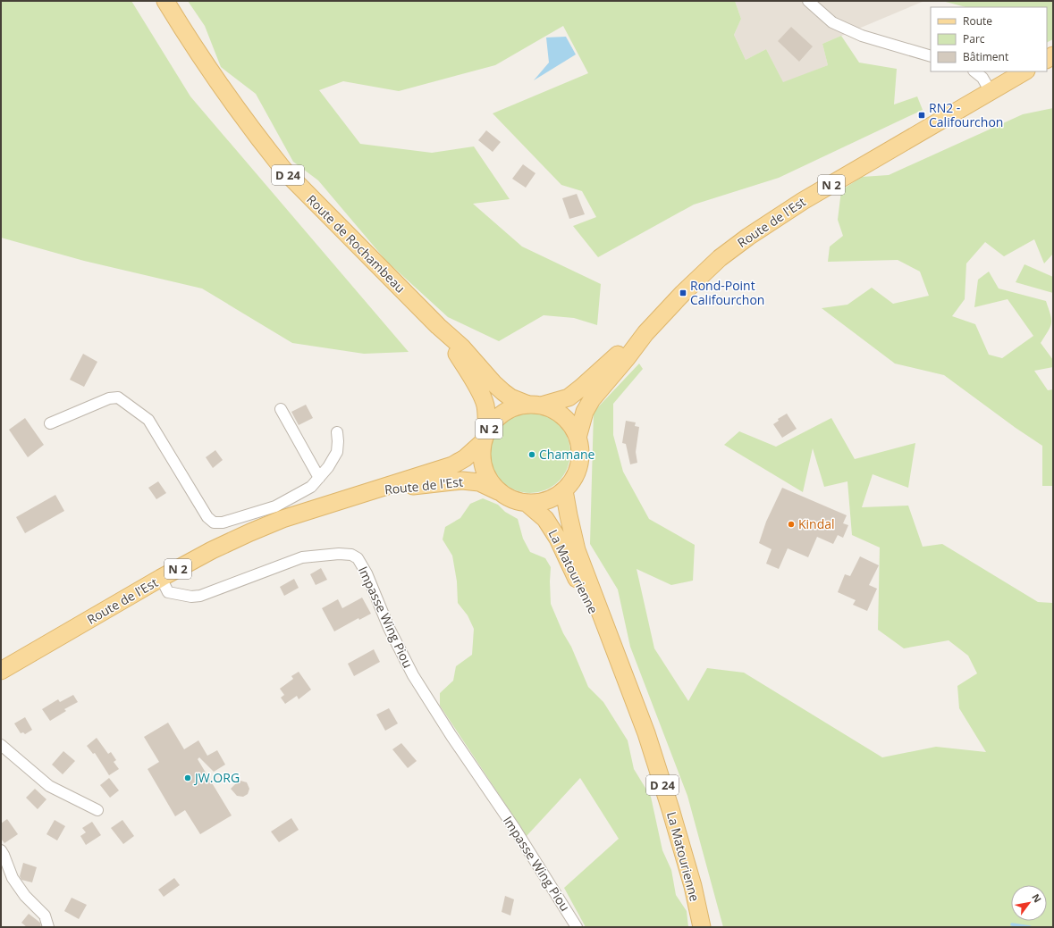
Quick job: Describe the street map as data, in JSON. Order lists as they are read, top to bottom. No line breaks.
{"streets":{"main road":["D 24","N 2","Route de l'Est","Route de Rochambeau","La Matourienne"],"street":["Impasse Wing Piou"]},"crossings":[["N 2","Route de l'Est"],["N 2","Route de Rochambeau"],["N 2","La Matourienne"],["Route de l'Est","Route de Rochambeau"],["Route de l'Est","La Matourienne"],["Route de l'Est","Impasse Wing Piou"],["Route de Rochambeau","La Matourienne"]],"places":{"transit":["RN2 - Califourchon","Rond-Point Califourchon"],"other":["Chamane","Kindal","JW.ORG"]},"legend":["Route","Parc","Bâtiment"],"north":"top right"}
